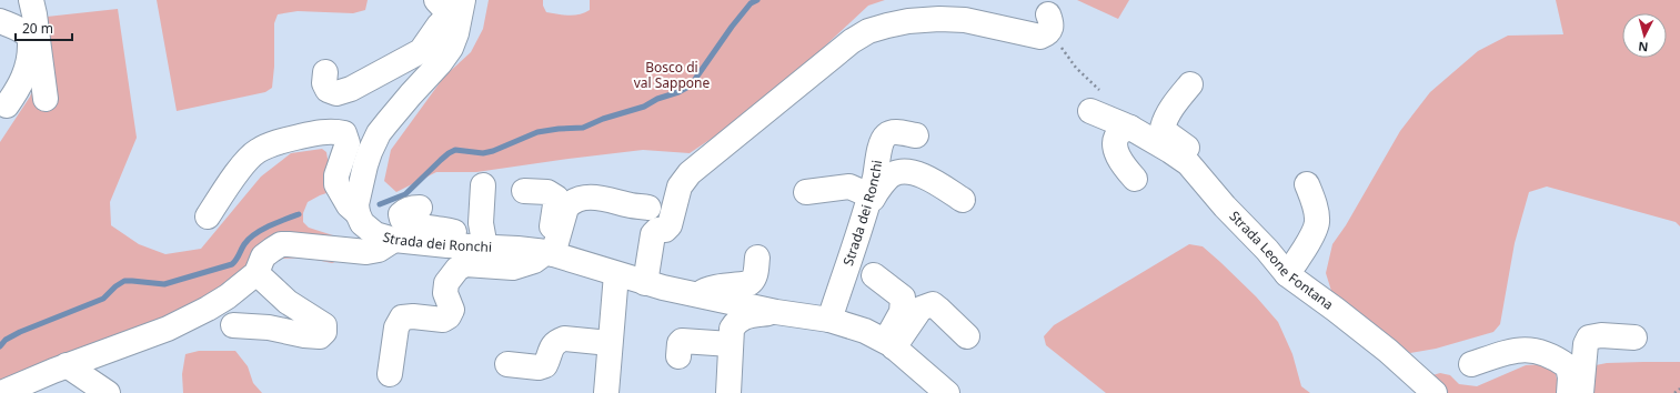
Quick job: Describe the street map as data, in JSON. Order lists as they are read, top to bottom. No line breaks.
{"streets":{"street":["Strada dei Ronchi","Strada Leone Fontana"]},"parks":["Bosco di val Sappone"],"scale_bar":"20 m","north":"bottom"}
